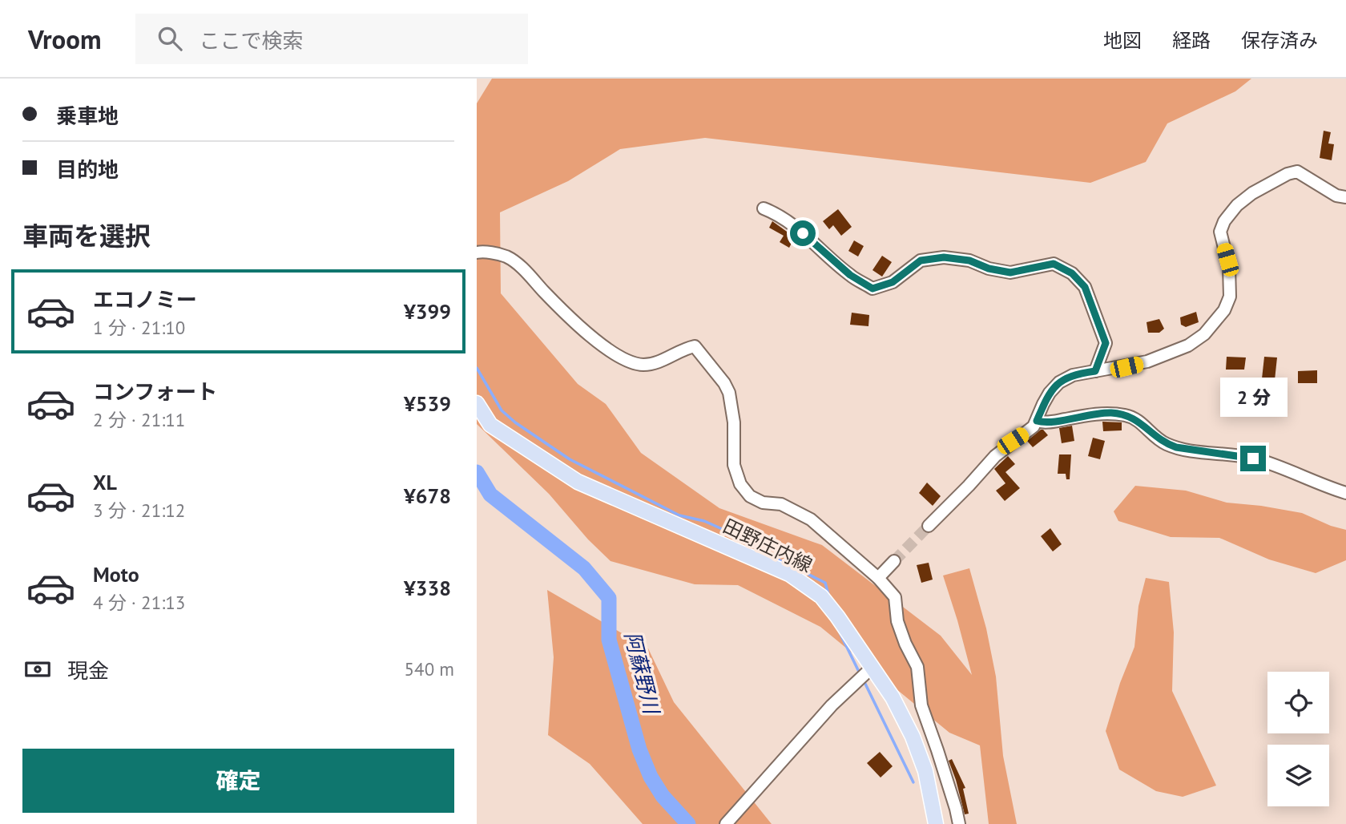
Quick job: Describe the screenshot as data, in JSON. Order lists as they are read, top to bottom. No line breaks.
{"streets":{"main road":["田野庄内線"]},"water":["阿蘇野川"],"page":{"header":"Vroom","search":"ここで検索","nav":["地図","経路","保存済み"],"banner":["乗車地","目的地"],"heading":"車両を選択","list":[{"name":"エコノミー","note":"1 分 · 21:10","value":"¥399"},{"name":"コンフォート","note":"2 分 · 21:11","value":"¥539"},{"name":"XL","note":"3 分 · 21:12","value":"¥678"},{"name":"Moto","note":"4 分 · 21:13","value":"¥338"}],"bubble":"2 分","pay":["現金","540 m"],"buttons":"確定"}}
